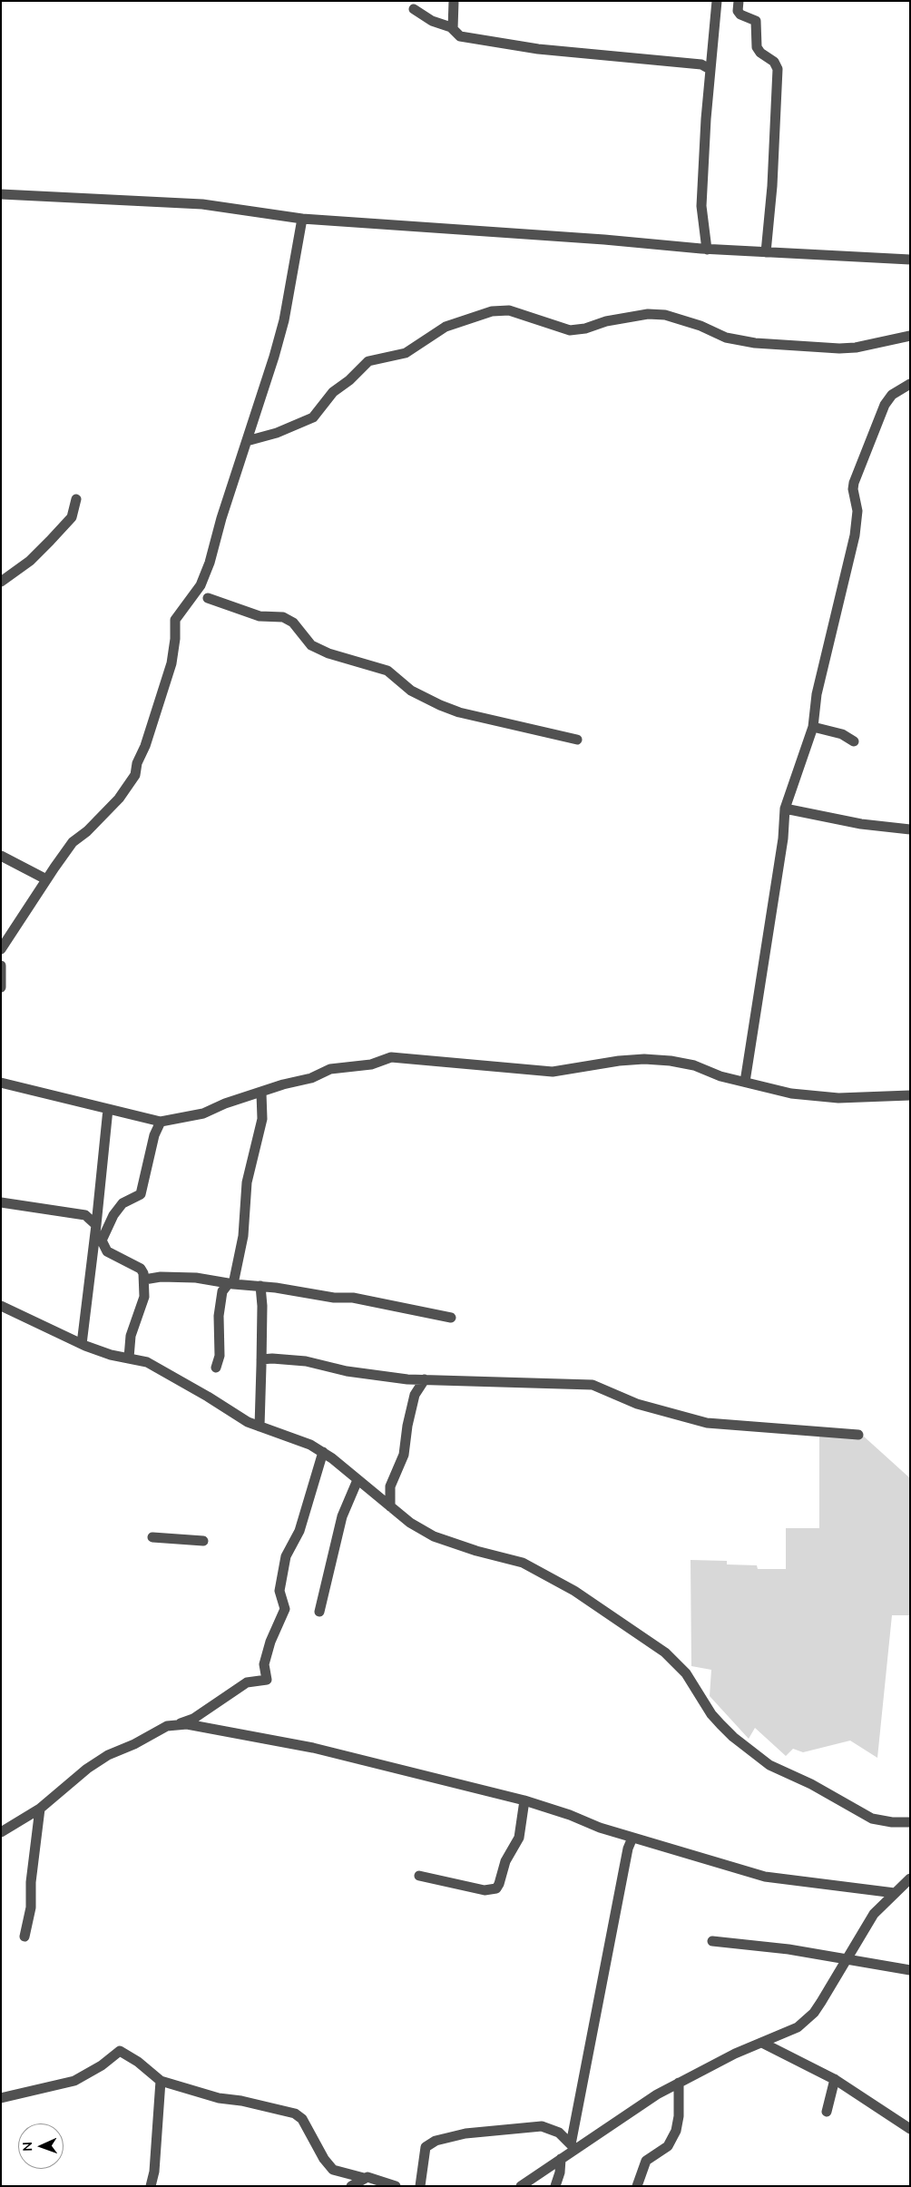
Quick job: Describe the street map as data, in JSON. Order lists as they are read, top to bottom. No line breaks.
{"north":"left"}
